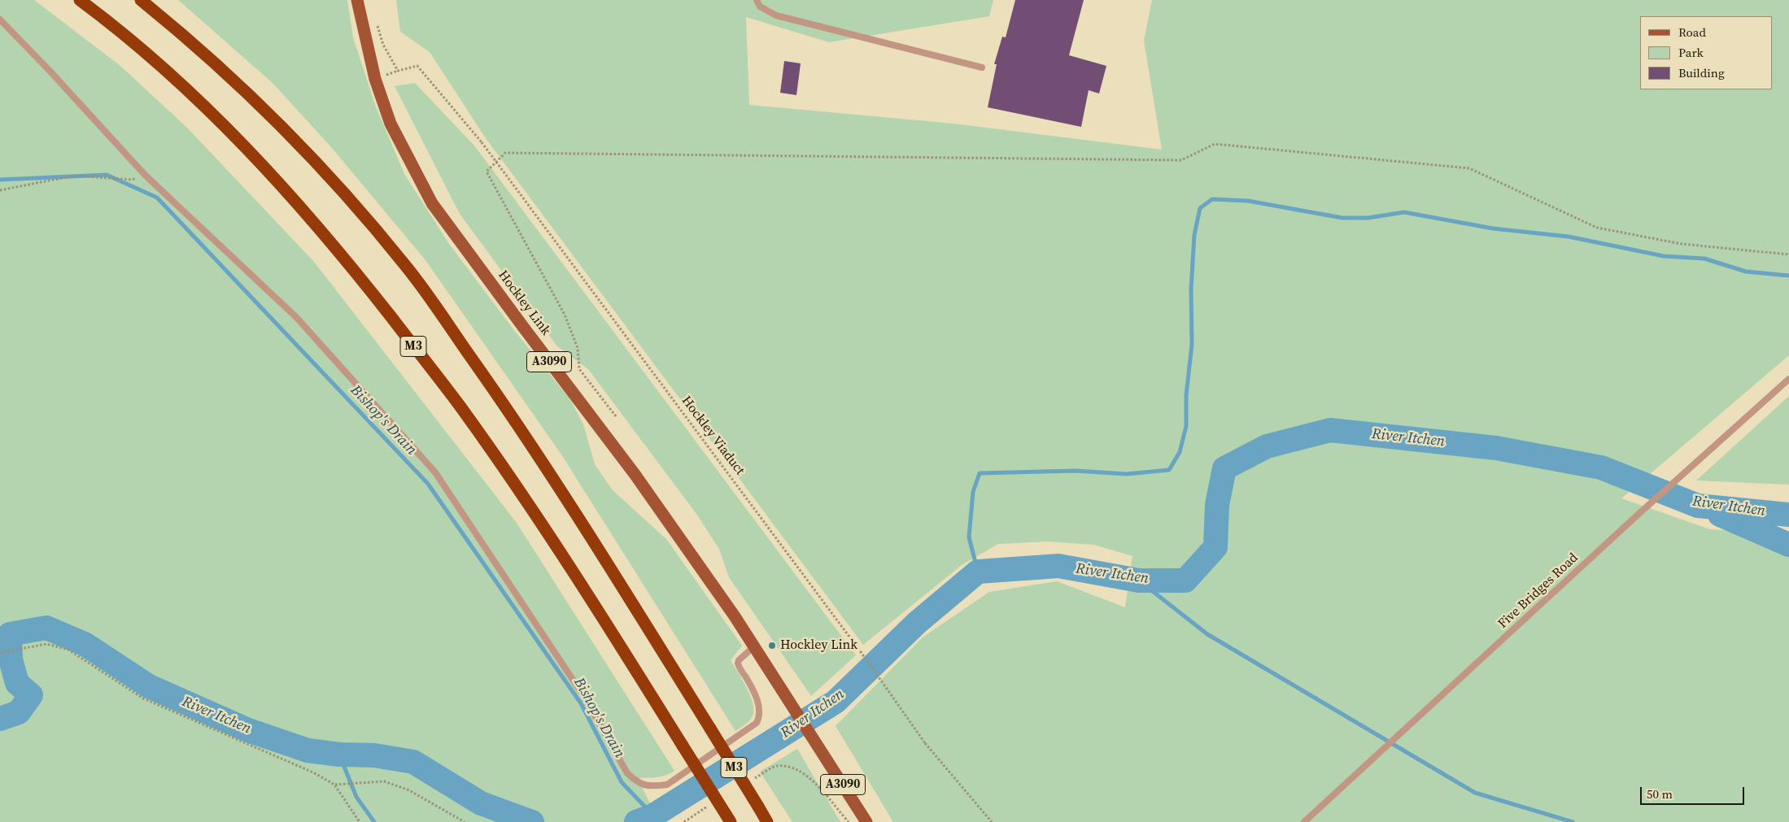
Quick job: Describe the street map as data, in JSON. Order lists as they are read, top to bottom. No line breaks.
{"streets":{"highway":["M3"],"main road":["Hockley Link","A3090"],"lane":["Five Bridges Road"],"path":["Hockley Viaduct"]},"water":["Bishop's Drain","River Itchen"],"places":["Hockley Link"],"legend":["Road","Park","Building"],"scale_bar":"50 m"}
